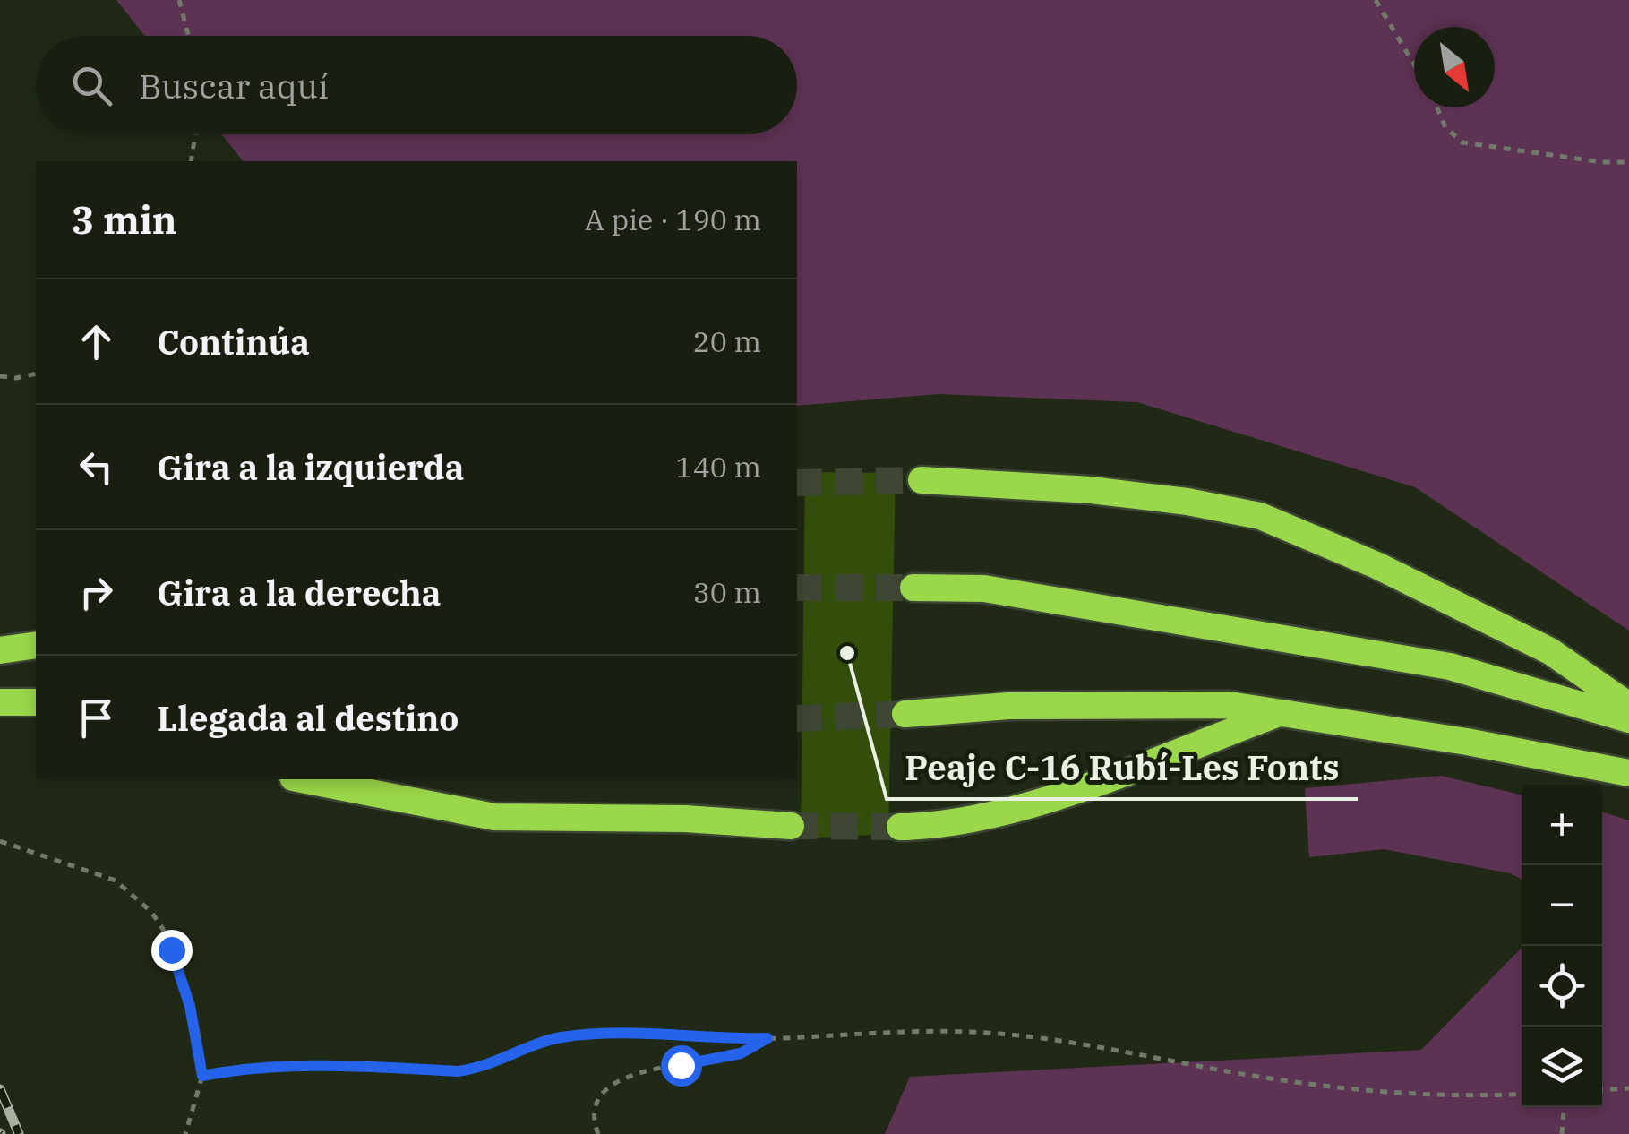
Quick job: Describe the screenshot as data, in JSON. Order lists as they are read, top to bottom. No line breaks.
{"places":["Peaje C-16 Rubí-Les Fonts"],"north":"bottom right","page":{"search":"Buscar aquí","heading":["3 min","A pie · 190 m"],"list":[["Continúa","20 m"],["Gira a la izquierda","140 m"],["Gira a la derecha","30 m"],"Llegada al destino"],"map_buttons":["+","−"]}}
